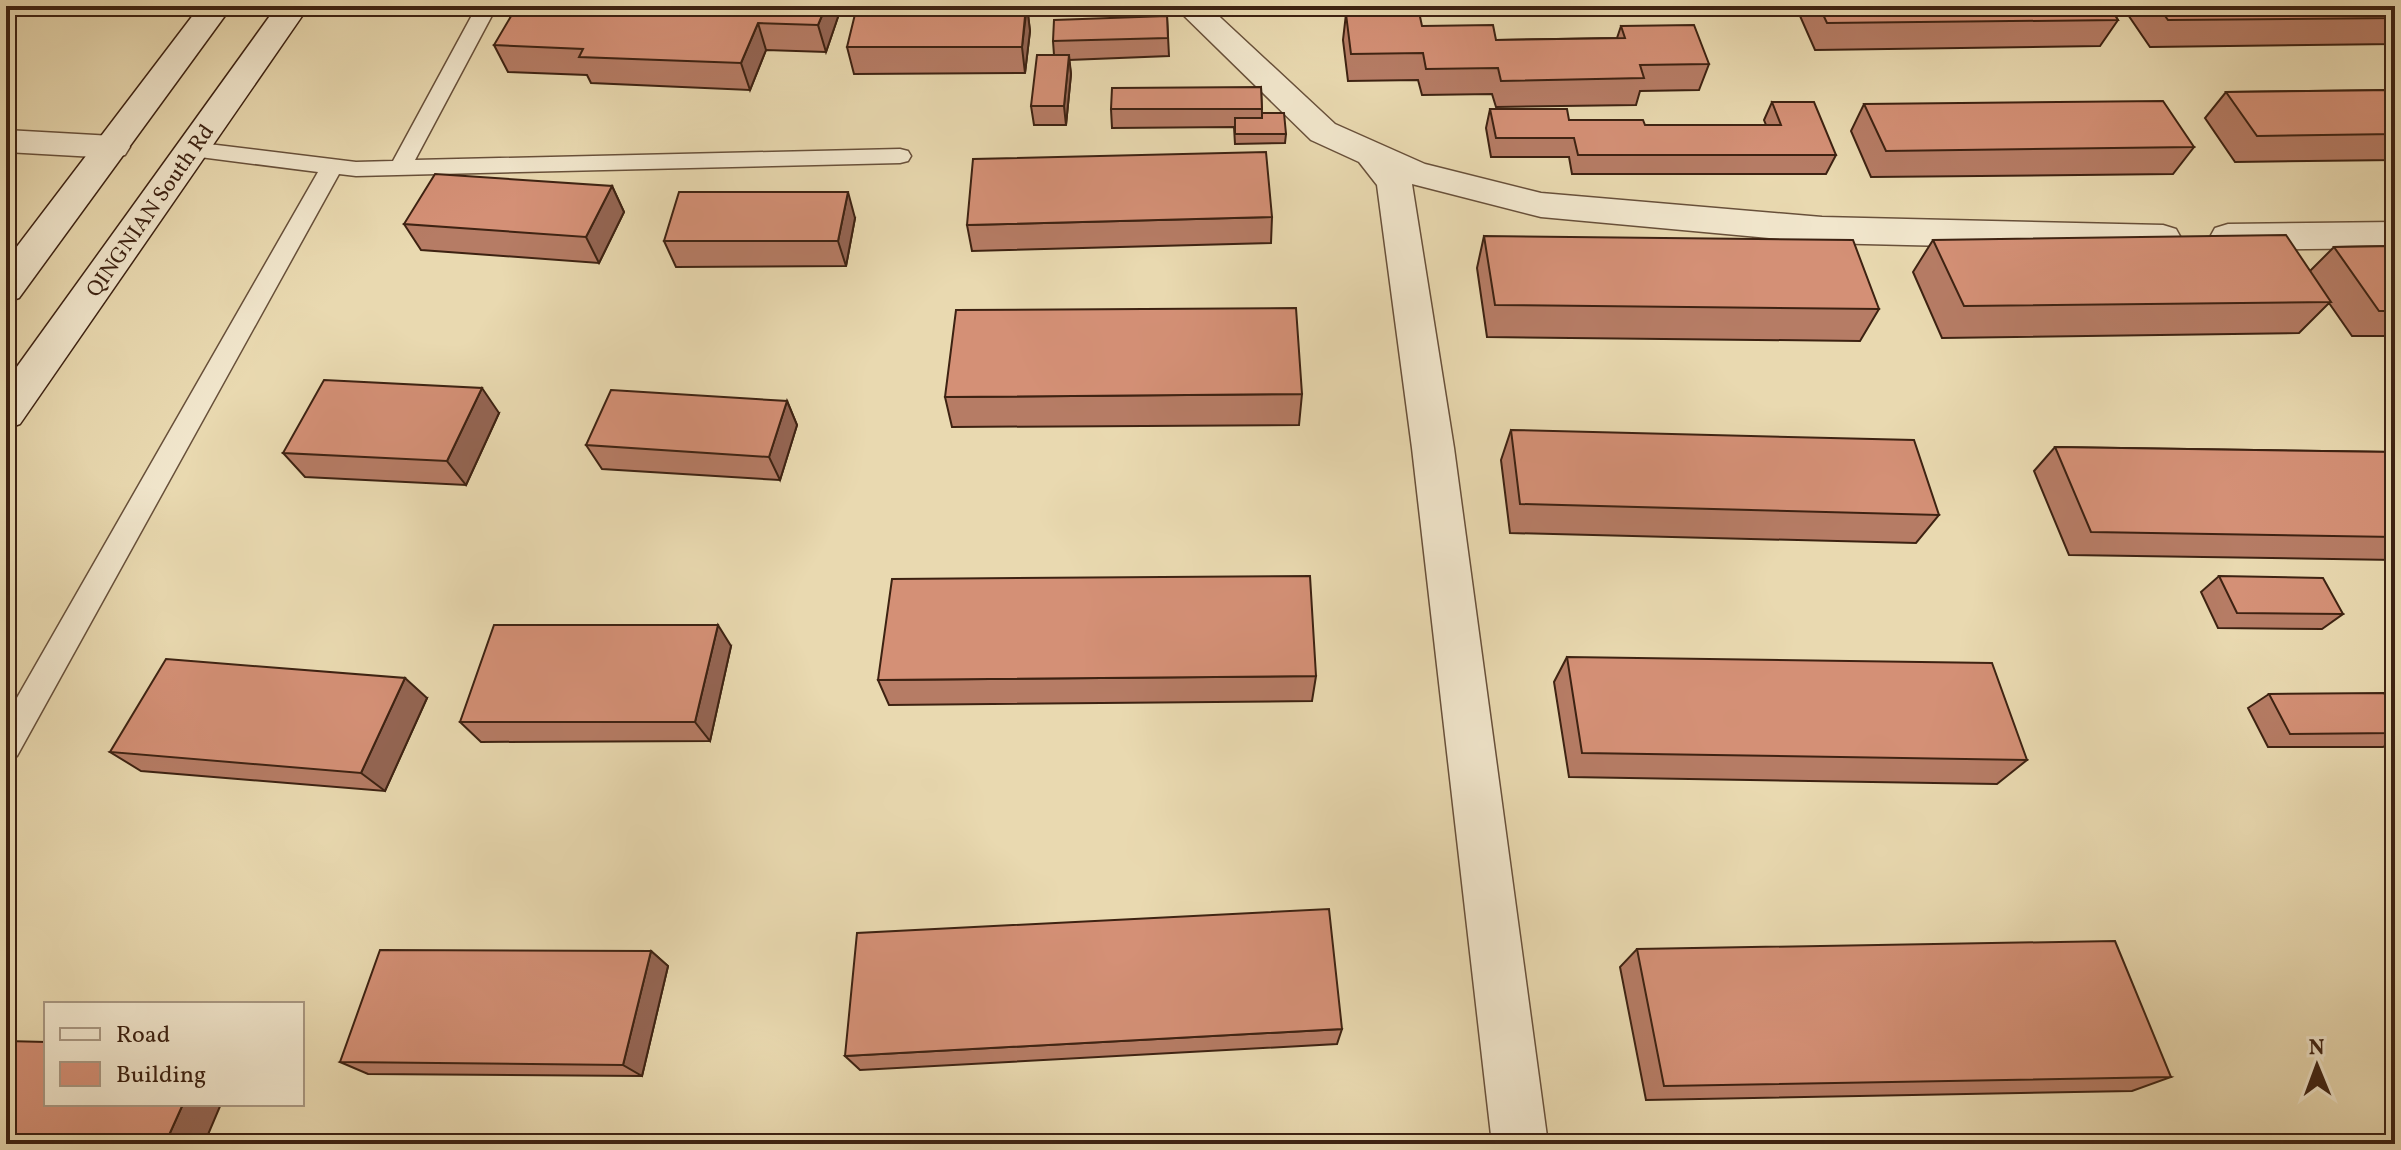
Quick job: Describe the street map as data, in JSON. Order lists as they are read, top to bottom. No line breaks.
{"streets":{"street":["QINGNIAN South Rd"]},"legend":["Road","Building"],"north":"top"}
